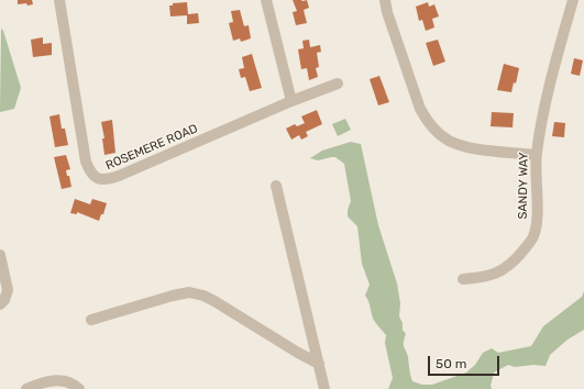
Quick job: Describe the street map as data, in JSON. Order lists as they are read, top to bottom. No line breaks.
{"streets":{"street":["ROSEMERE ROAD","SANDY WAY"]},"scale_bar":"50 m"}
